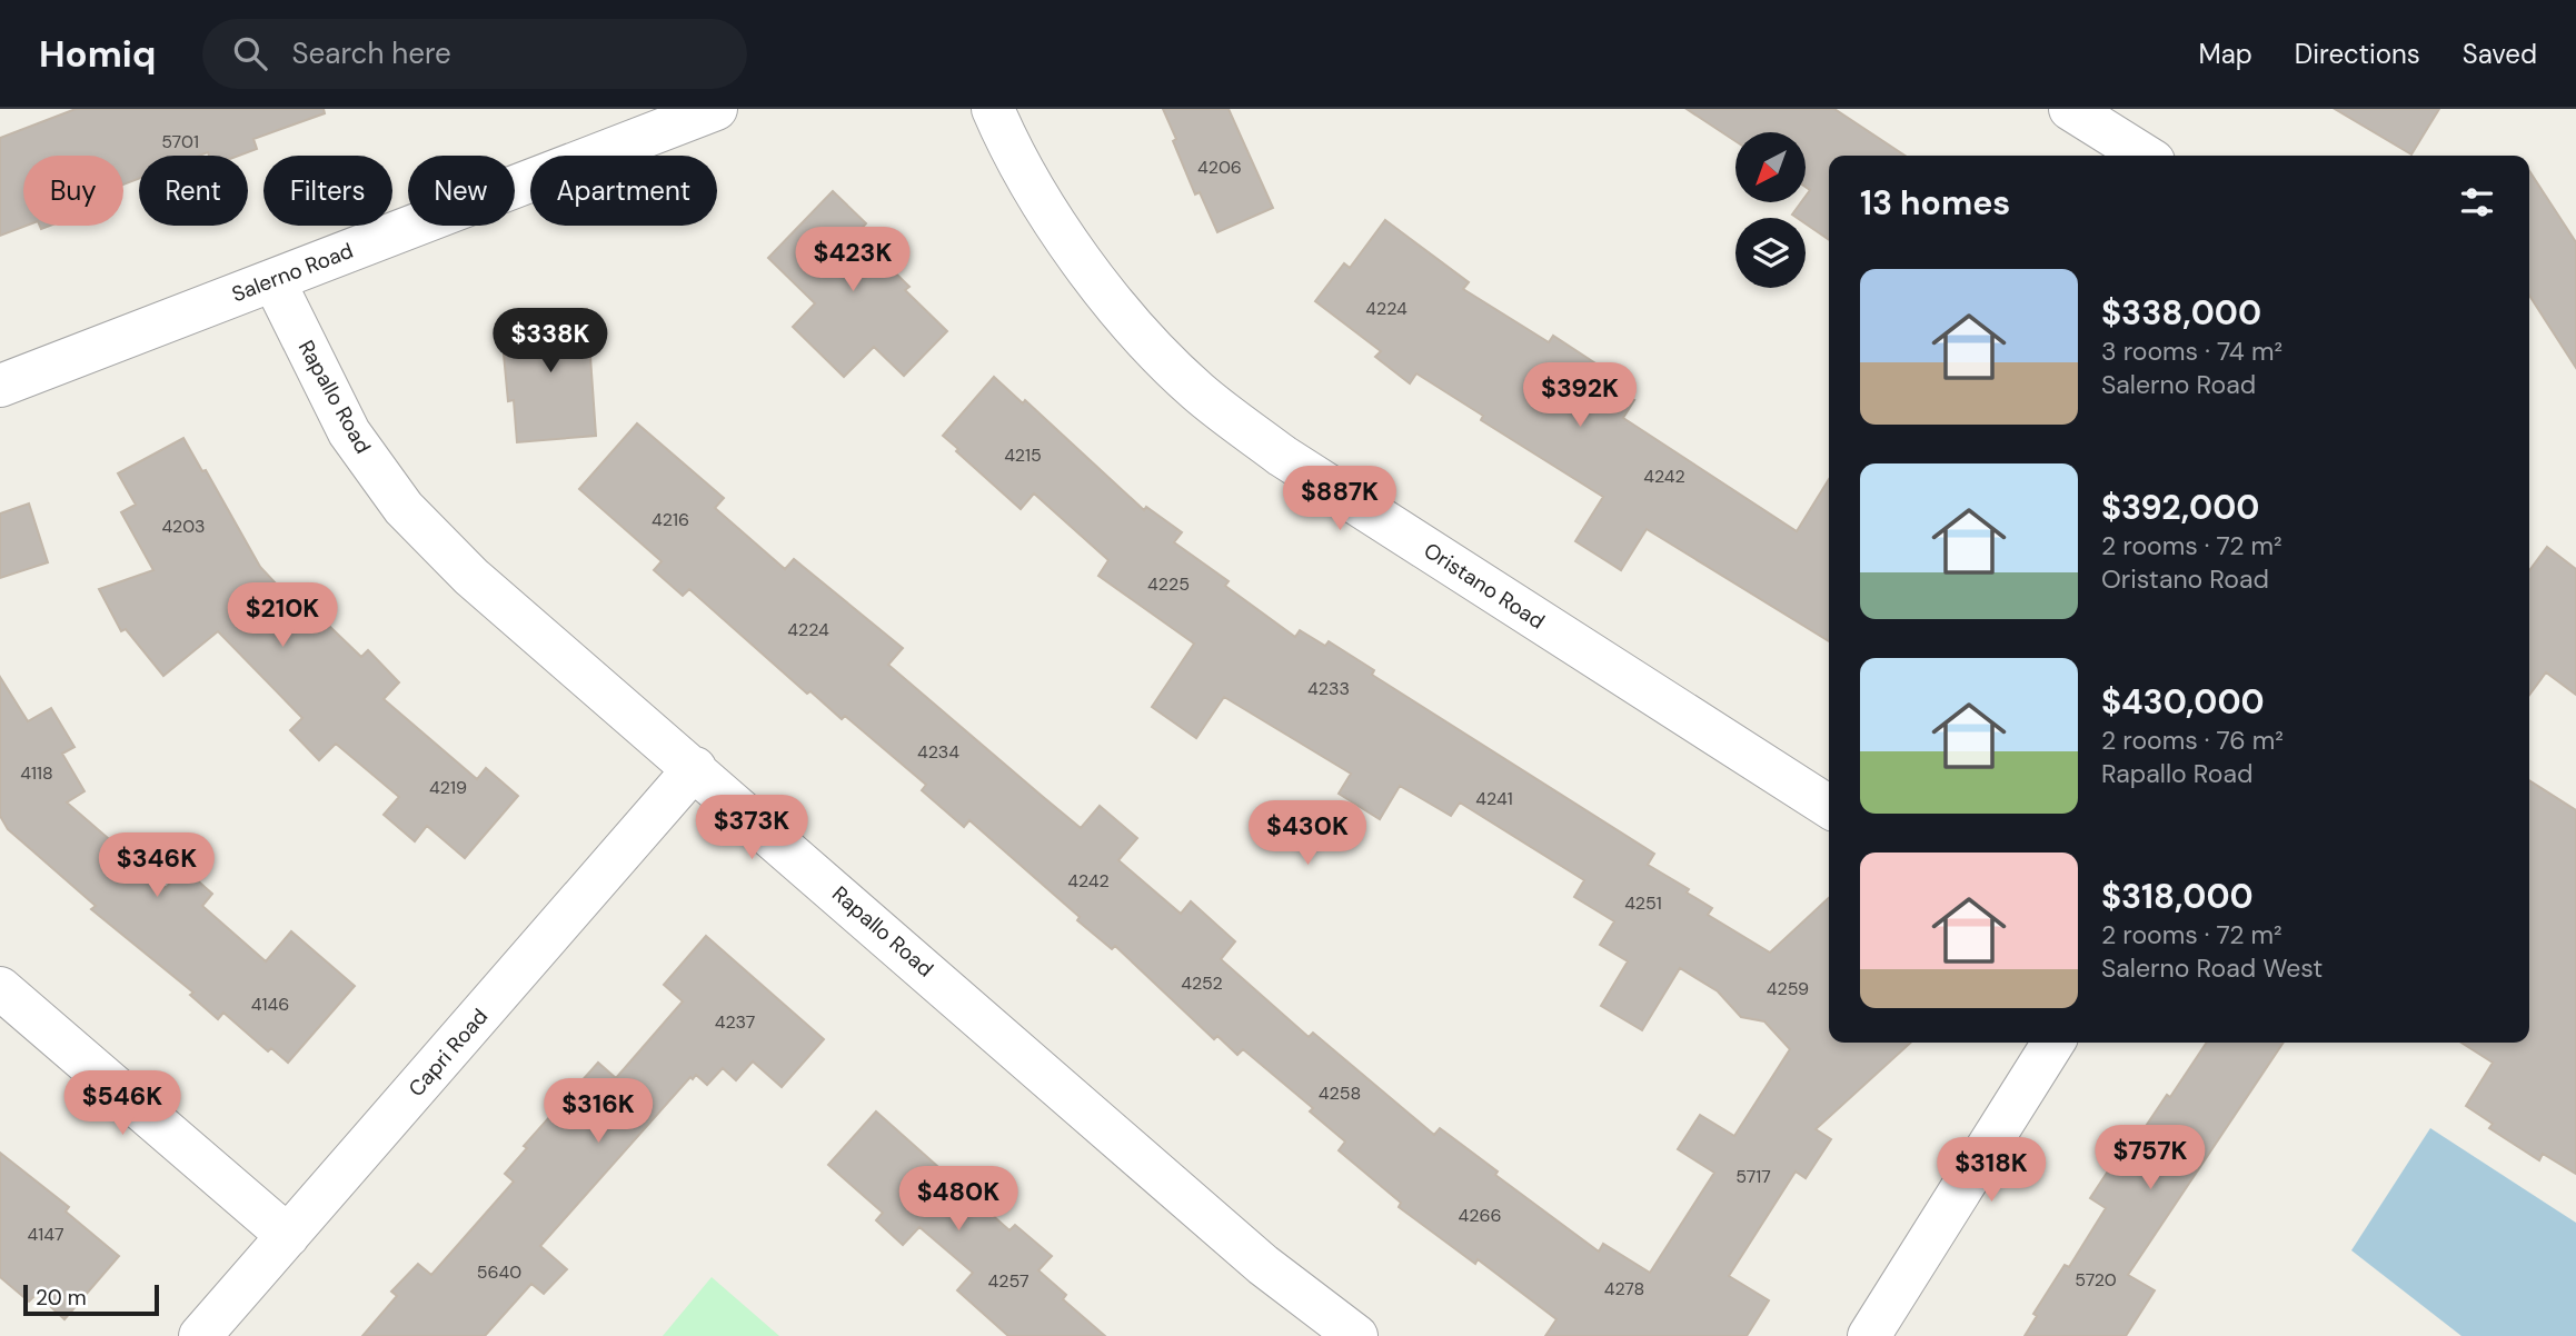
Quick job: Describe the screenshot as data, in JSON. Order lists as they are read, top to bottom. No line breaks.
{"streets":{"street":["Salerno Road","Rapallo Road","Oristano Road","Capri Road"]},"crossings":[["Salerno Road","Rapallo Road"],["Rapallo Road","Capri Road"]],"house_numbers":["5701","4206","4224","4215","4242","4216","4203","4225","4224","4233","4234","4118","4219","4241","4242","4251","4252","4259","4146","4237","4258","5717","4266","4147","5640","5720","4257","4278"],"scale_bar":"20 m","north":"bottom left","page":{"header":"Homiq","search":"Search here","nav":["Map","Directions","Saved"],"chip":["Buy","Rent","Filters","New","Apartment"],"heading":"13 homes","price":["$423K","$338K","$392K","$887K","$210K","$373K","$430K","$346K","$546K","$316K","$757K","$318K","$480K"],"list":[{"name":"$338,000","note":"3 rooms · 74 m² · Salerno Road"},{"name":"$392,000","note":"2 rooms · 72 m² · Oristano Road"},{"name":"$430,000","note":"2 rooms · 76 m² · Rapallo Road"},{"name":"$318,000","note":"2 rooms · 72 m² · Salerno Road West"}],"scale":"20 m"}}
